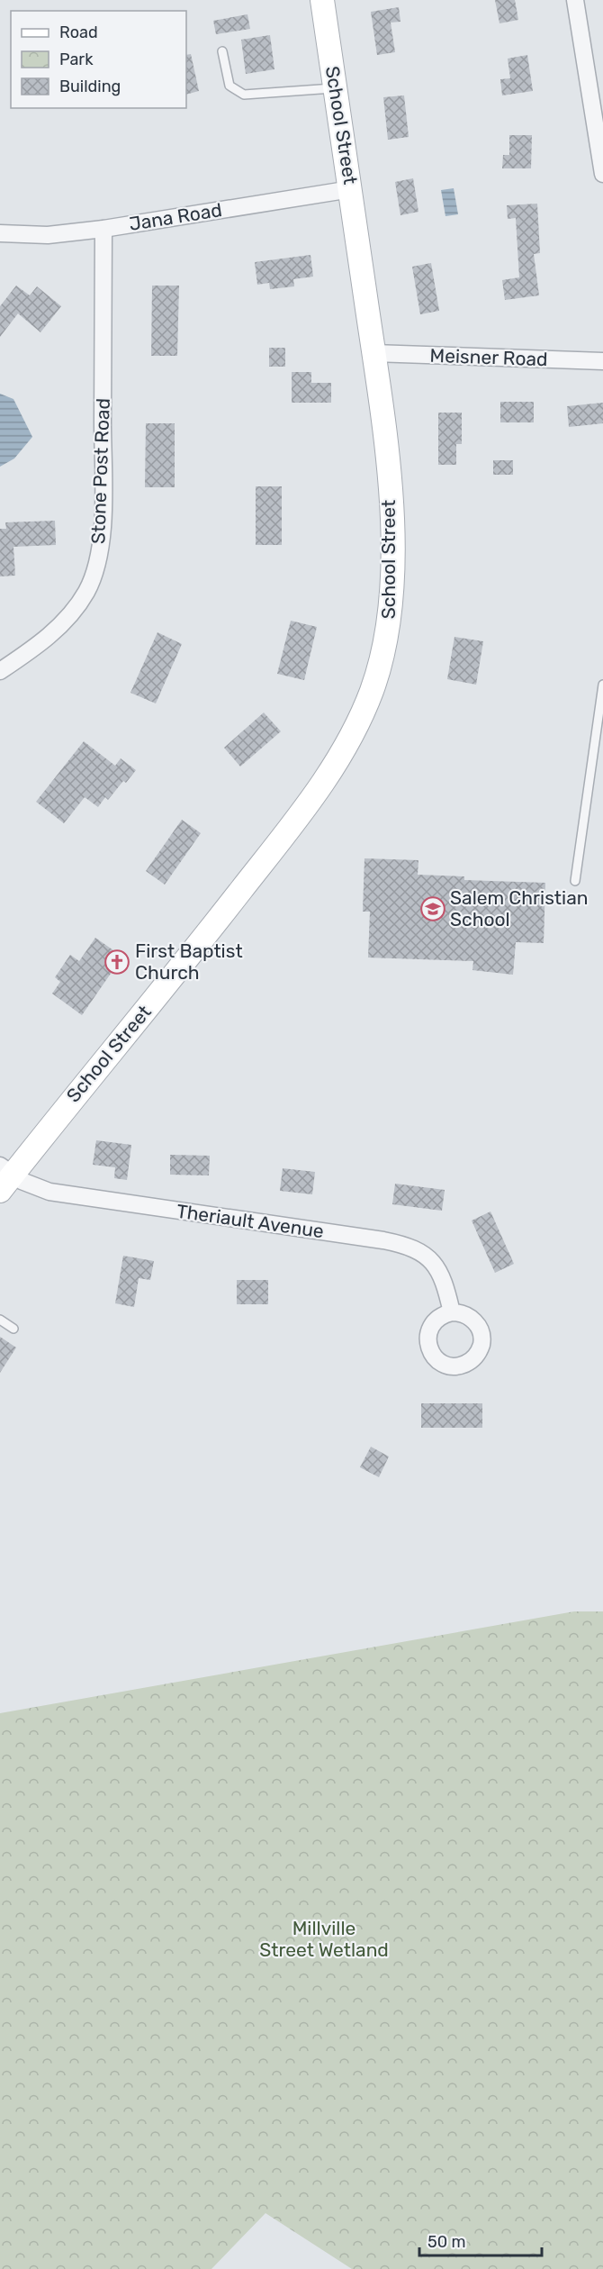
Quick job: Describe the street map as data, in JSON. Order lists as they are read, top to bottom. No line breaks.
{"streets":{"street":["School Street","Jana Road","Meisner Road","Stone Post Road","Theriault Avenue"]},"crossings":[["School Street","Jana Road"],["School Street","Meisner Road"],["School Street","Theriault Avenue"],["Jana Road","Stone Post Road"]],"parks":["Millville Street Wetland"],"places":{"school or university":["Salem Christian School"],"church":["First Baptist Church"]},"legend":["Road","Park","Building"],"scale_bar":"50 m"}
